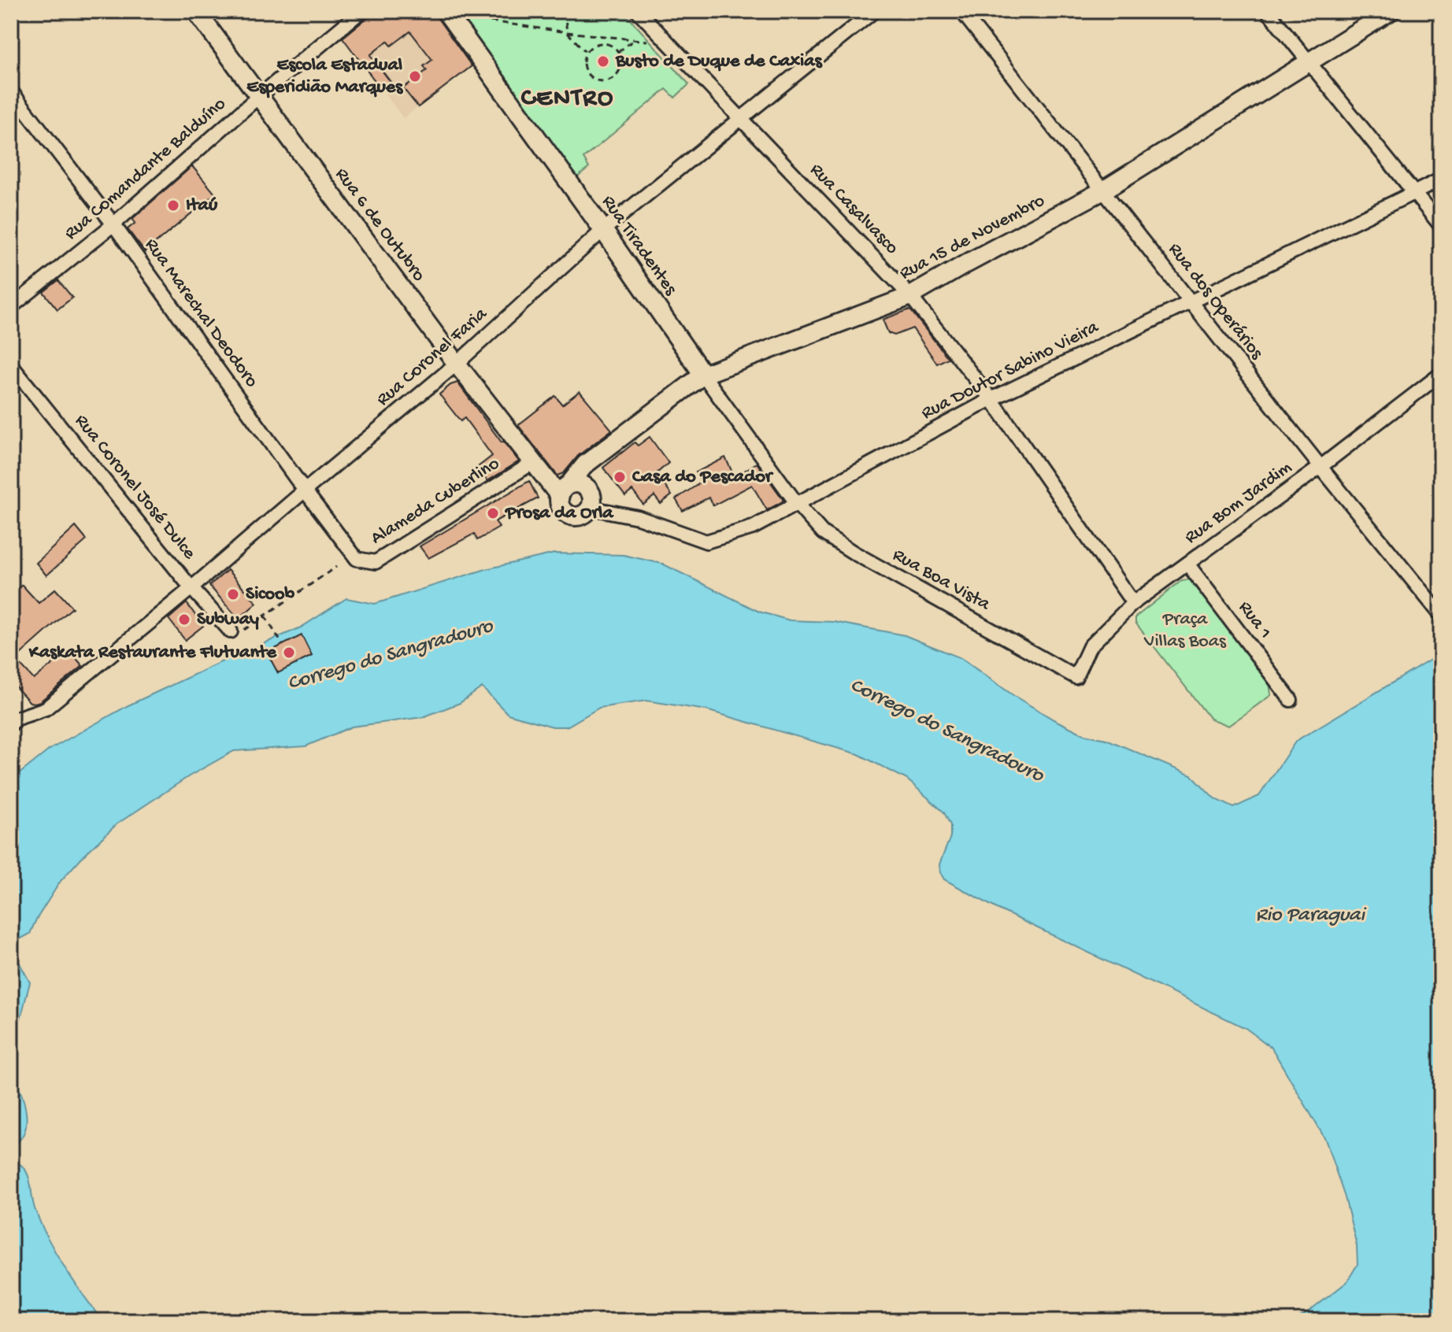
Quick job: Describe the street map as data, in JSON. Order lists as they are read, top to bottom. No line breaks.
{"streets":{"street":["Rua Comandante Balduíno","Rua Casalvasco","Rua 6 de Outubro","Rua 15 de Novembro","Rua Tiradentes","Rua dos Operários","Rua Marechal Deodoro","Rua Coronel Faria","Rua Doutor Sabino Vieira","Rua Coronel José Dulce","Alameda Cuberlino","Rua Bom Jardim","Rua Boa Vista","Rua 1"]},"crossings":[["Rua Comandante Balduíno","Rua 6 de Outubro"],["Rua Comandante Balduíno","Rua Marechal Deodoro"],["Rua Casalvasco","Rua 15 de Novembro"],["Rua Casalvasco","Rua Coronel Faria"],["Rua Casalvasco","Rua Doutor Sabino Vieira"],["Rua Casalvasco","Rua Bom Jardim"],["Rua 6 de Outubro","Rua 15 de Novembro"],["Rua 6 de Outubro","Rua Coronel Faria"],["Rua 6 de Outubro","Rua Doutor Sabino Vieira"],["Rua 6 de Outubro","Alameda Cuberlino"],["Rua 15 de Novembro","Rua Tiradentes"],["Rua 15 de Novembro","Rua dos Operários"],["Rua 15 de Novembro","Rua Doutor Sabino Vieira"],["Rua Tiradentes","Rua Coronel Faria"],["Rua Tiradentes","Rua Doutor Sabino Vieira"],["Rua Tiradentes","Rua Boa Vista"],["Rua dos Operários","Rua Doutor Sabino Vieira"],["Rua dos Operários","Rua Bom Jardim"],["Rua Marechal Deodoro","Rua Coronel Faria"],["Rua Marechal Deodoro","Alameda Cuberlino"],["Rua Coronel Faria","Rua Coronel José Dulce"],["Rua Doutor Sabino Vieira","Rua Boa Vista"],["Rua Bom Jardim","Rua Boa Vista"],["Rua Bom Jardim","Rua 1"]],"districts":["CENTRO"],"water":["Corrego do Sangradouro","Rio Paraguai"],"parks":["Praça Villas Boas"],"places":["Busto de Duque de Caxias","Escola Estadual Esperidião Marques","Itaú","Casa do Pescador","Prosa da Orla","Sicoob","Subway","Kaskata Restaurante Flutuante"]}
